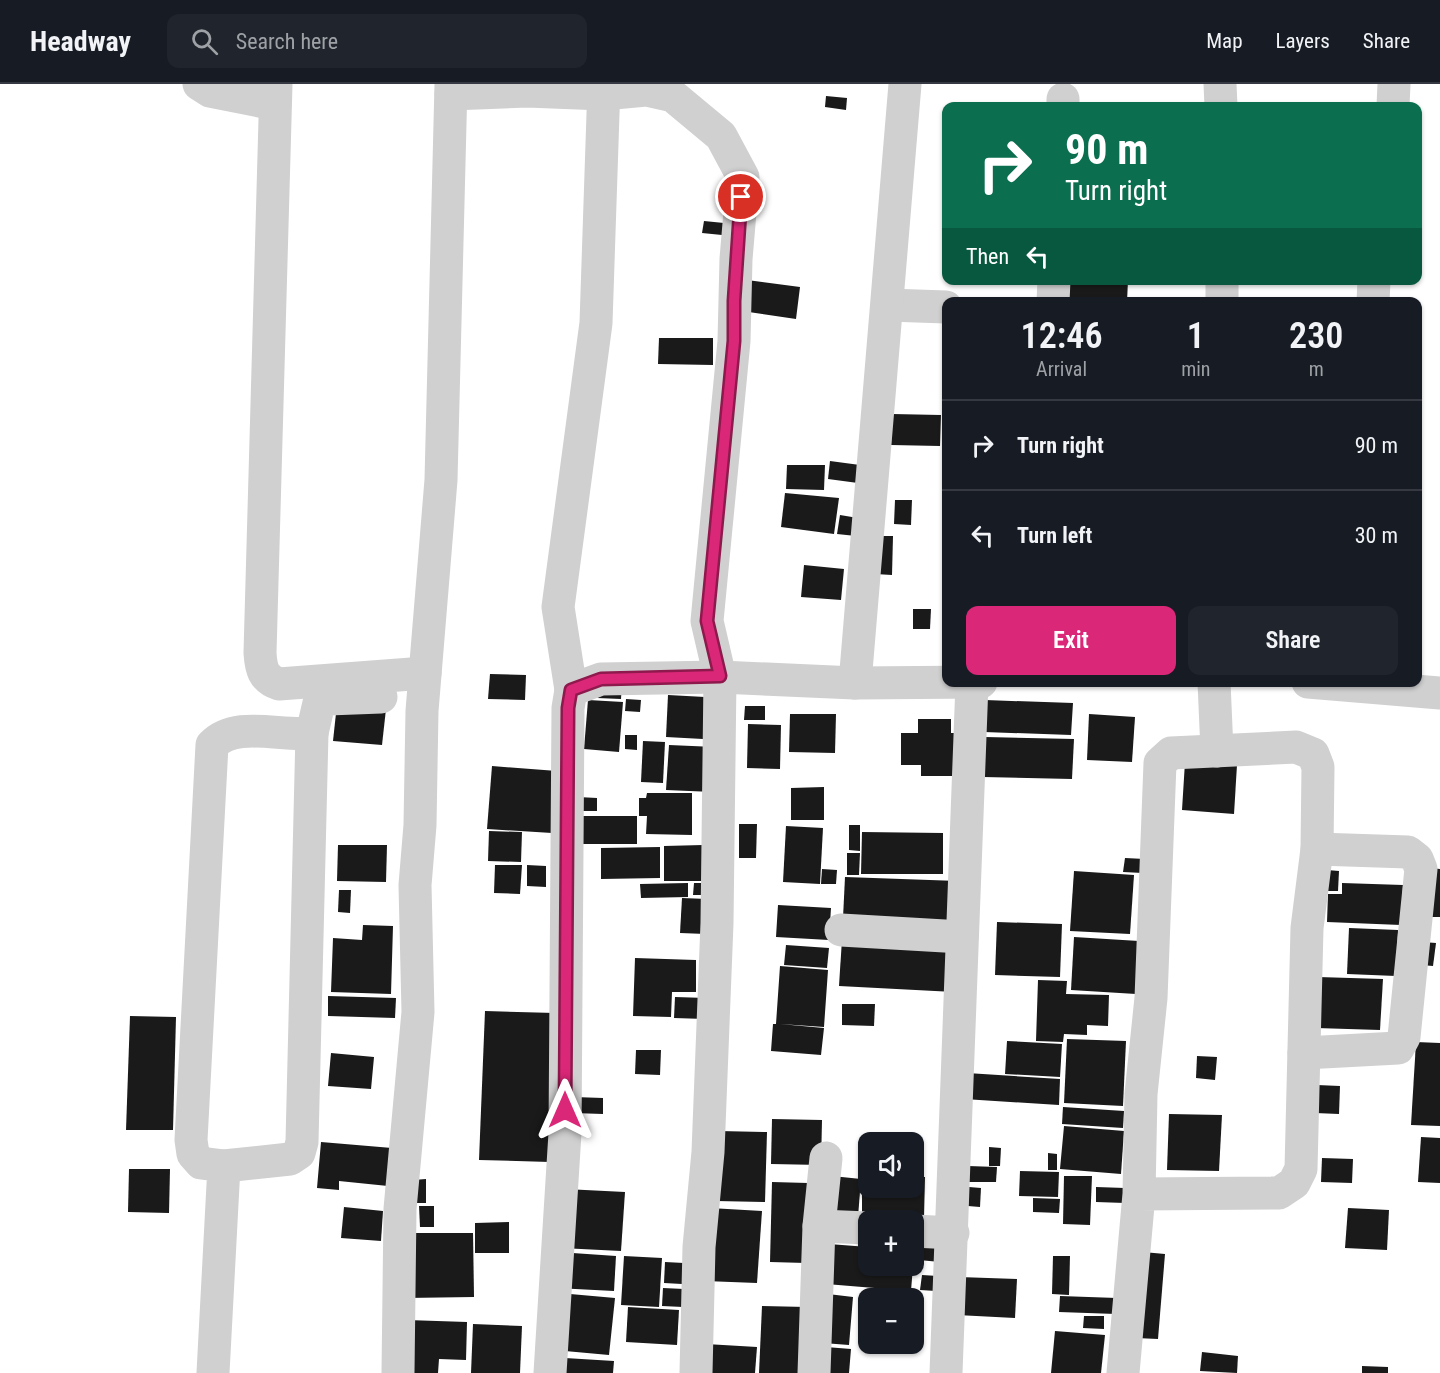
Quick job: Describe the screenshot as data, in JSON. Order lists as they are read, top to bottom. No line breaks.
{"page":{"header":"Headway","search":"Search here","nav":["Map","Layers","Share"],"turn":["90 m","Turn right"],"then":"Then","eta":["12:46","Arrival","1","min","230","m"],"list":[{"name":"Turn right","value":"90 m"},{"name":"Turn left","value":"30 m"}],"buttons":["Exit","Share"],"map_buttons":["+","−"]}}
